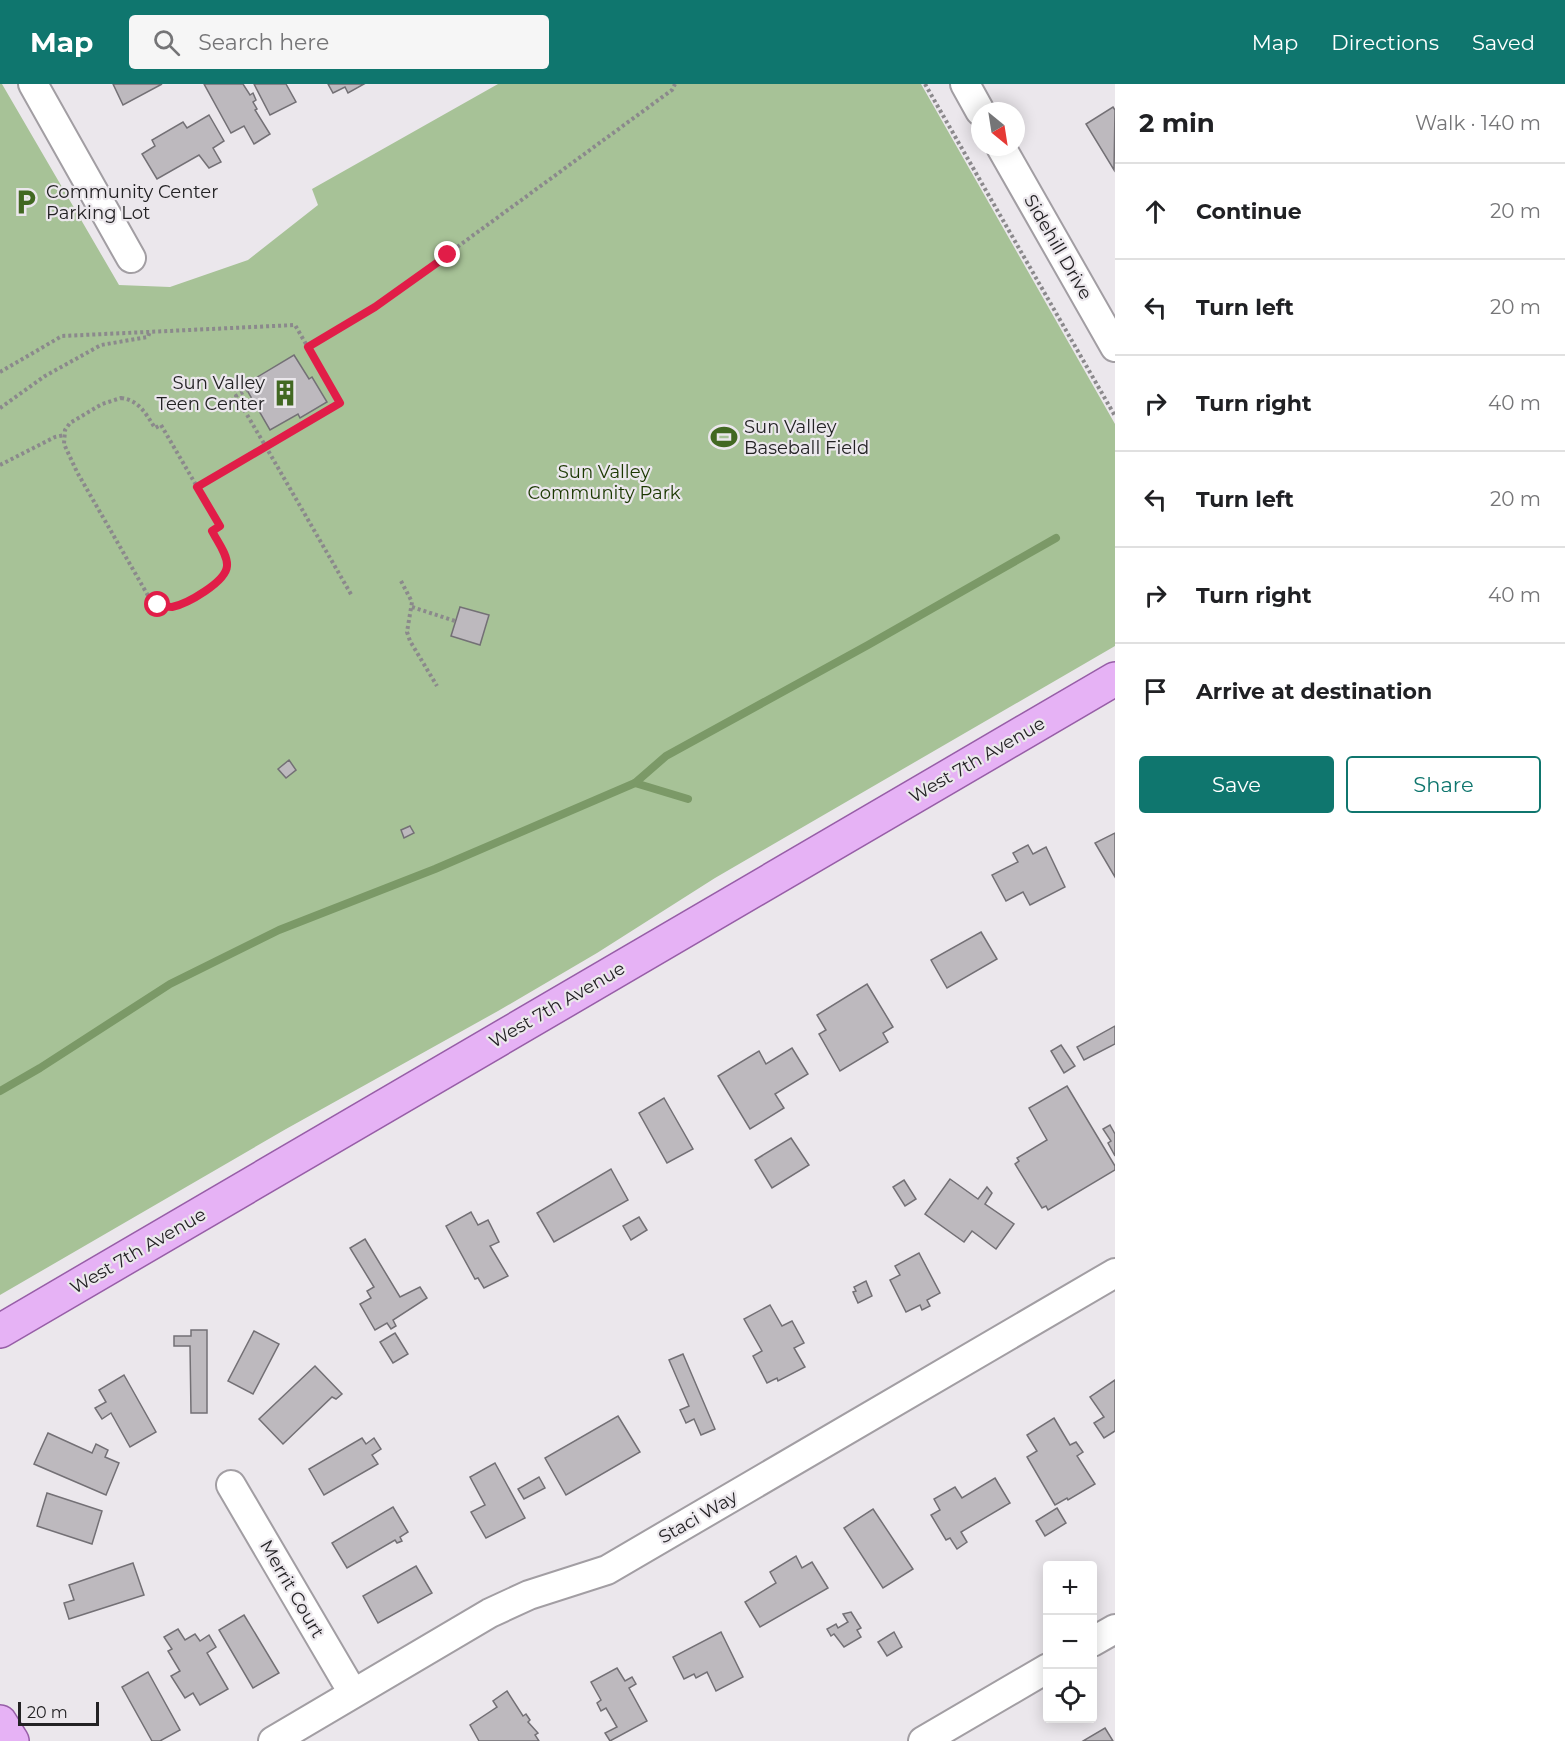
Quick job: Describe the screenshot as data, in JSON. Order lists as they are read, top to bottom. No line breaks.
{"streets":{"main road":["West 7th Avenue"],"street":["Sidehill Drive","Staci Way","Merrit Court"]},"crossings":[["Staci Way","Merrit Court"]],"parks":["Sun Valley Community Park"],"places":{"parking":["Community Center Parking Lot"],"building":["Sun Valley Teen Center"],"sports":["Sun Valley Baseball Field"]},"scale_bar":"20 m","north":"bottom right","page":{"header":"Map","search":"Search here","nav":["Map","Directions","Saved"],"heading":["2 min","Walk · 140 m"],"list":[["Continue","20 m"],["Turn left","20 m"],["Turn right","40 m"],["Turn left","20 m"],["Turn right","40 m"],"Arrive at destination"],"buttons":["Save","Share"],"map_buttons":["+","−"],"scale":"20 m"}}
